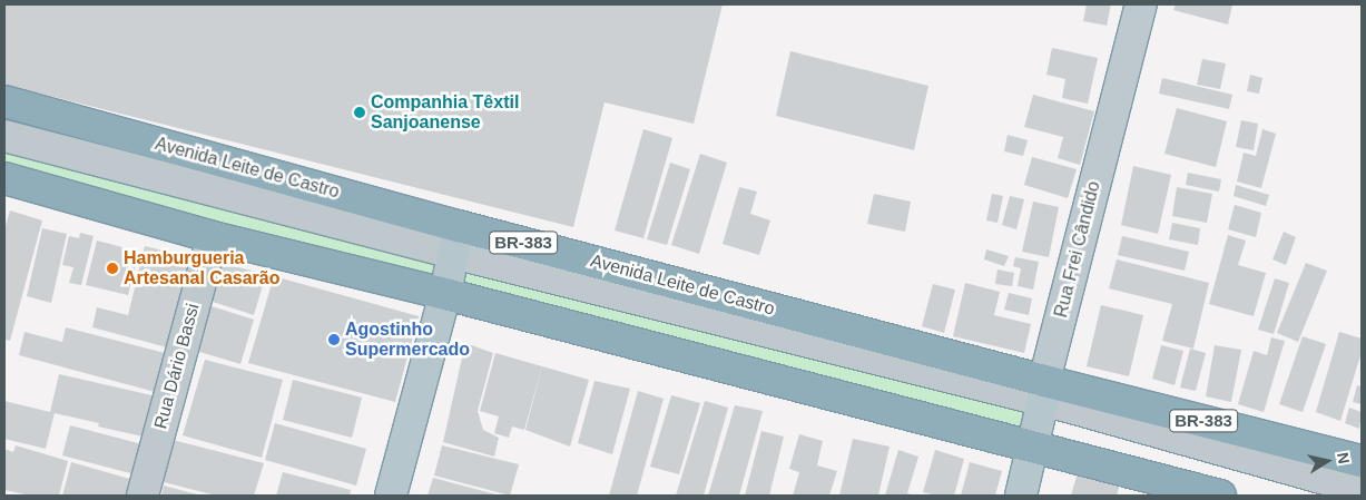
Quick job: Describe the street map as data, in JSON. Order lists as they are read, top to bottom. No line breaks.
{"streets":{"highway":["Avenida Leite de Castro","BR-383"],"main road":["Rua Frei Cândido"],"street":["Rua Dário Bassi"]},"crossings":[["Avenida Leite de Castro","Rua Frei Cândido"]],"places":["Companhia Têxtil Sanjoanense","Hamburgueria Artesanal Casarão","Agostinho Supermercado"],"north":"right"}
